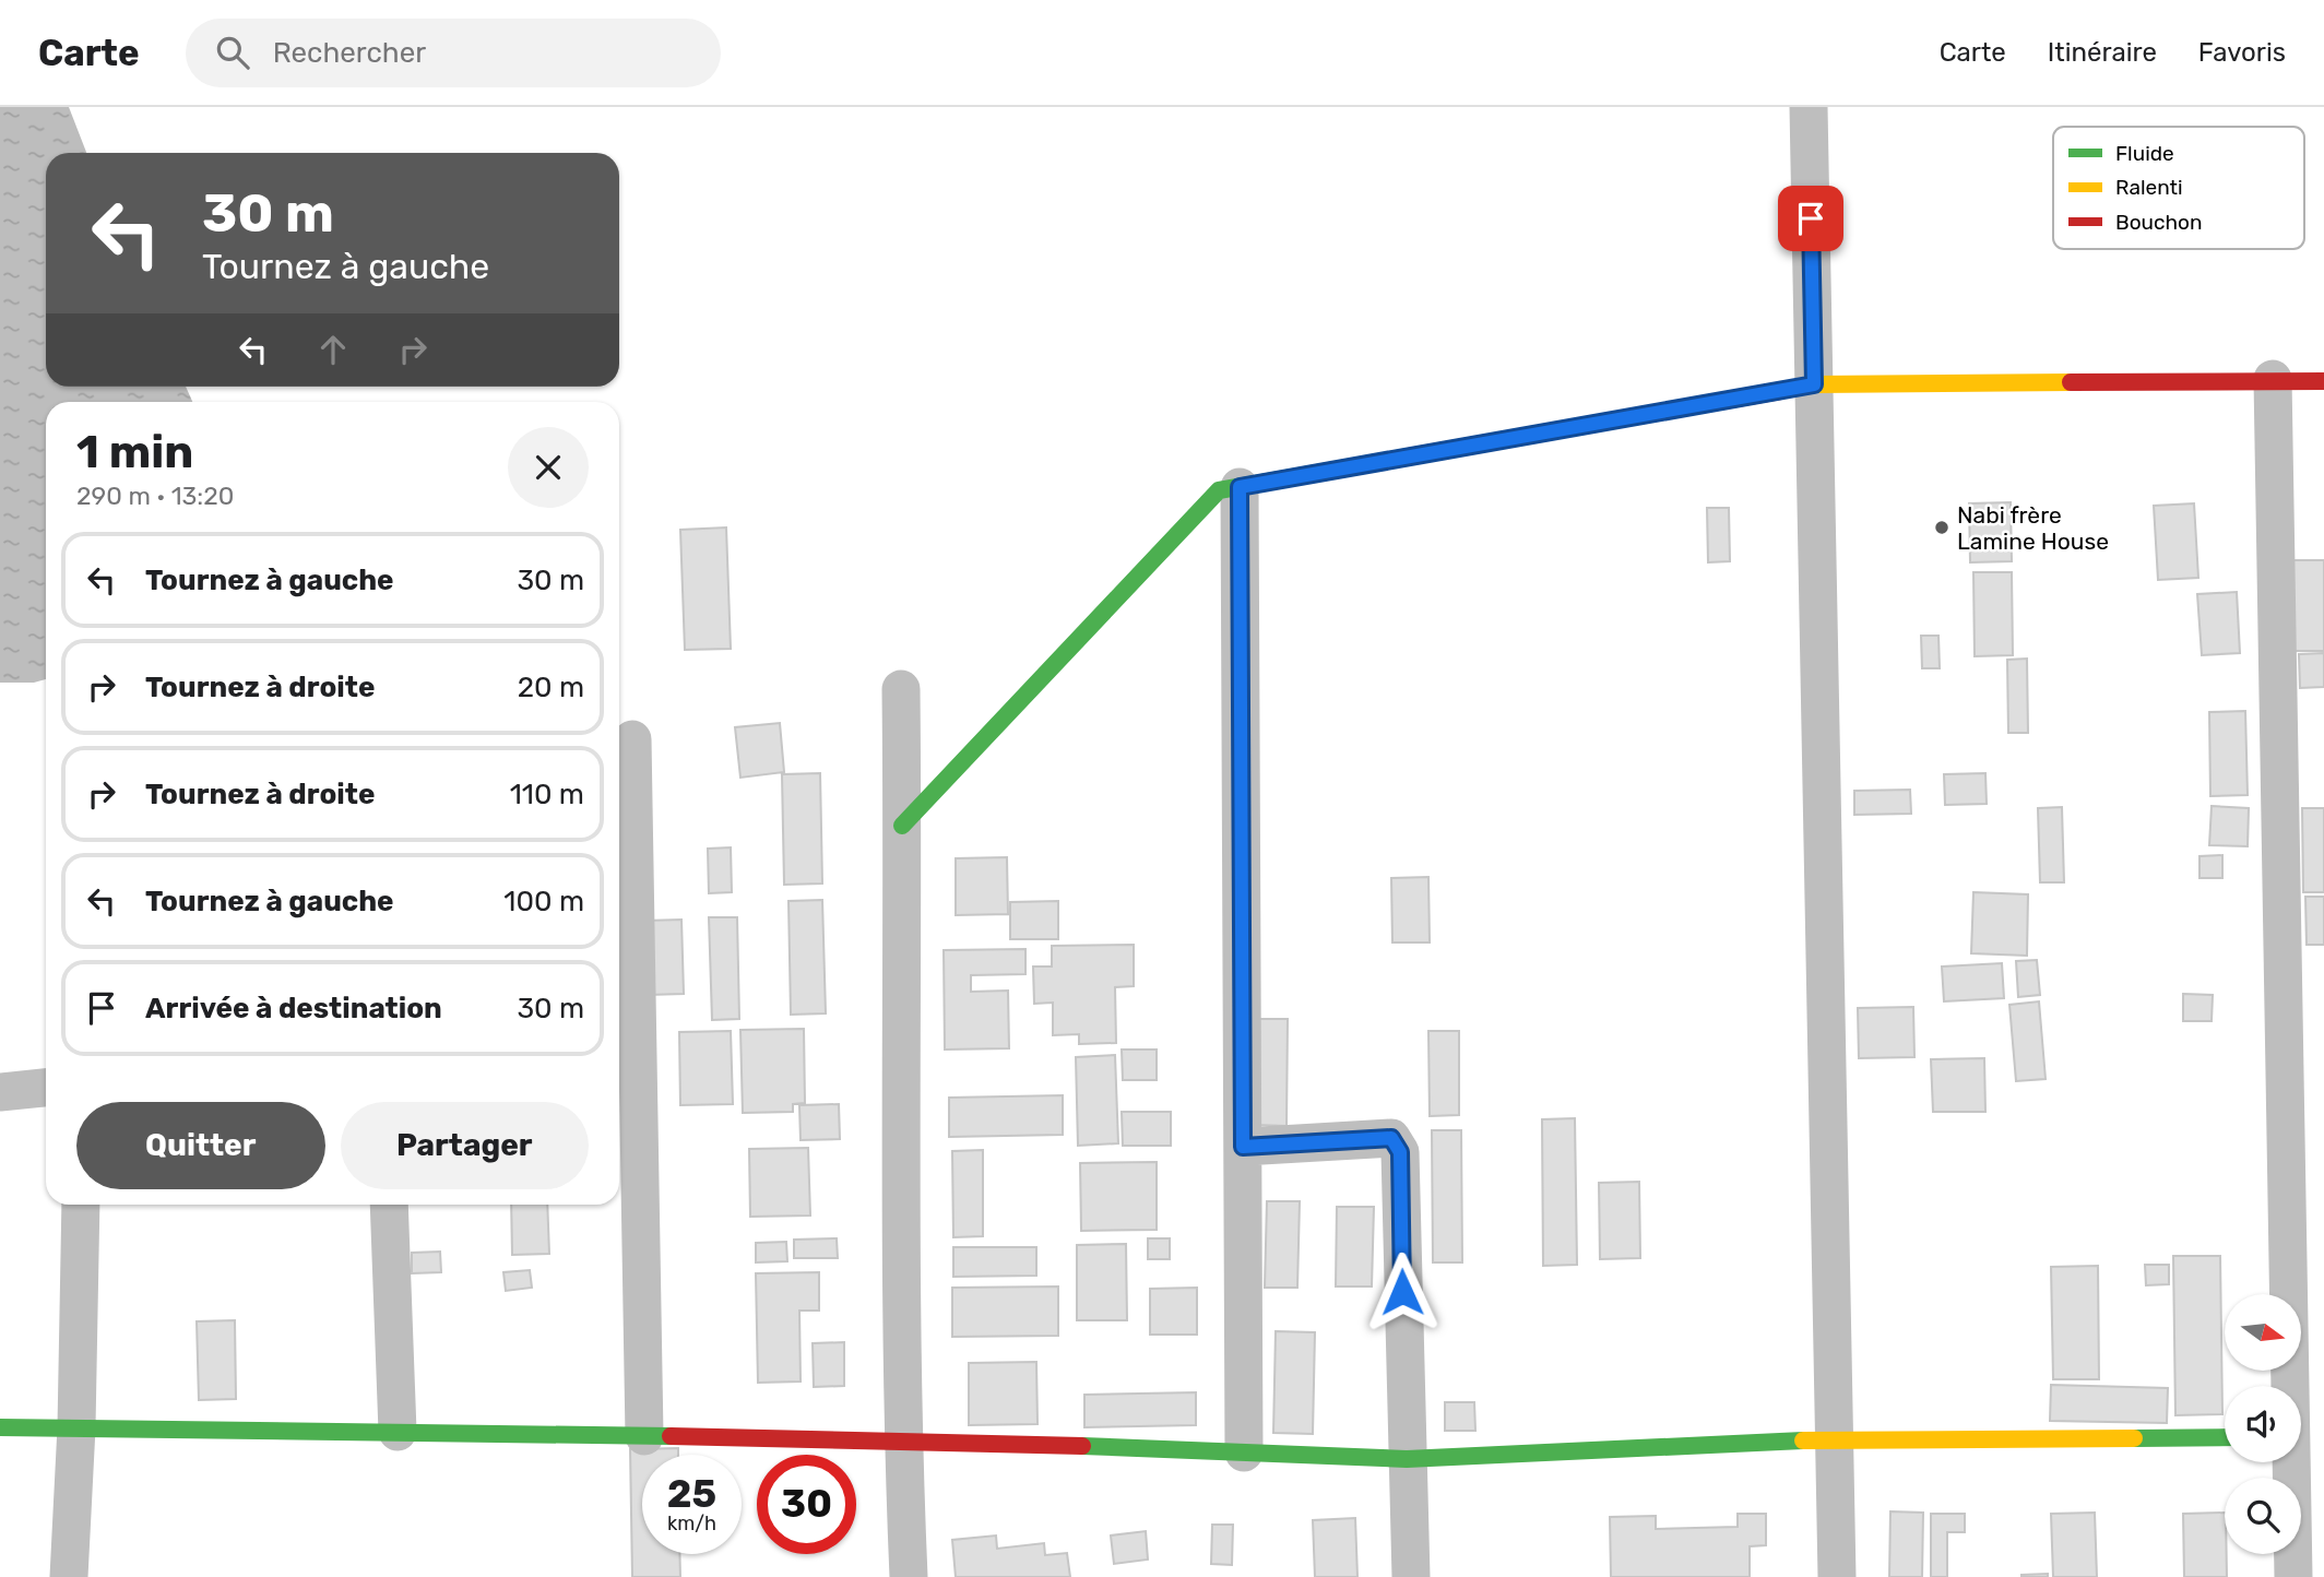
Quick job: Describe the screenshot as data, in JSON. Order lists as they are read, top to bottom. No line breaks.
{"places":["Nabi frère Lamine House"],"legend":["Fluide","Ralenti","Bouchon"],"north":"right","page":{"header":"Carte","search":"Rechercher","nav":["Carte","Itinéraire","Favoris"],"turn":["30 m","Tournez à gauche"],"heading":["1 min","290 m · 13:20"],"list":[{"name":"Tournez à gauche","value":"30 m"},{"name":"Tournez à droite","value":"20 m"},{"name":"Tournez à droite","value":"110 m"},{"name":"Tournez à gauche","value":"100 m"},{"name":"Arrivée à destination","value":"30 m"}],"buttons":["Quitter","Partager"],"speed":"25 km/h","limit":"30"}}
